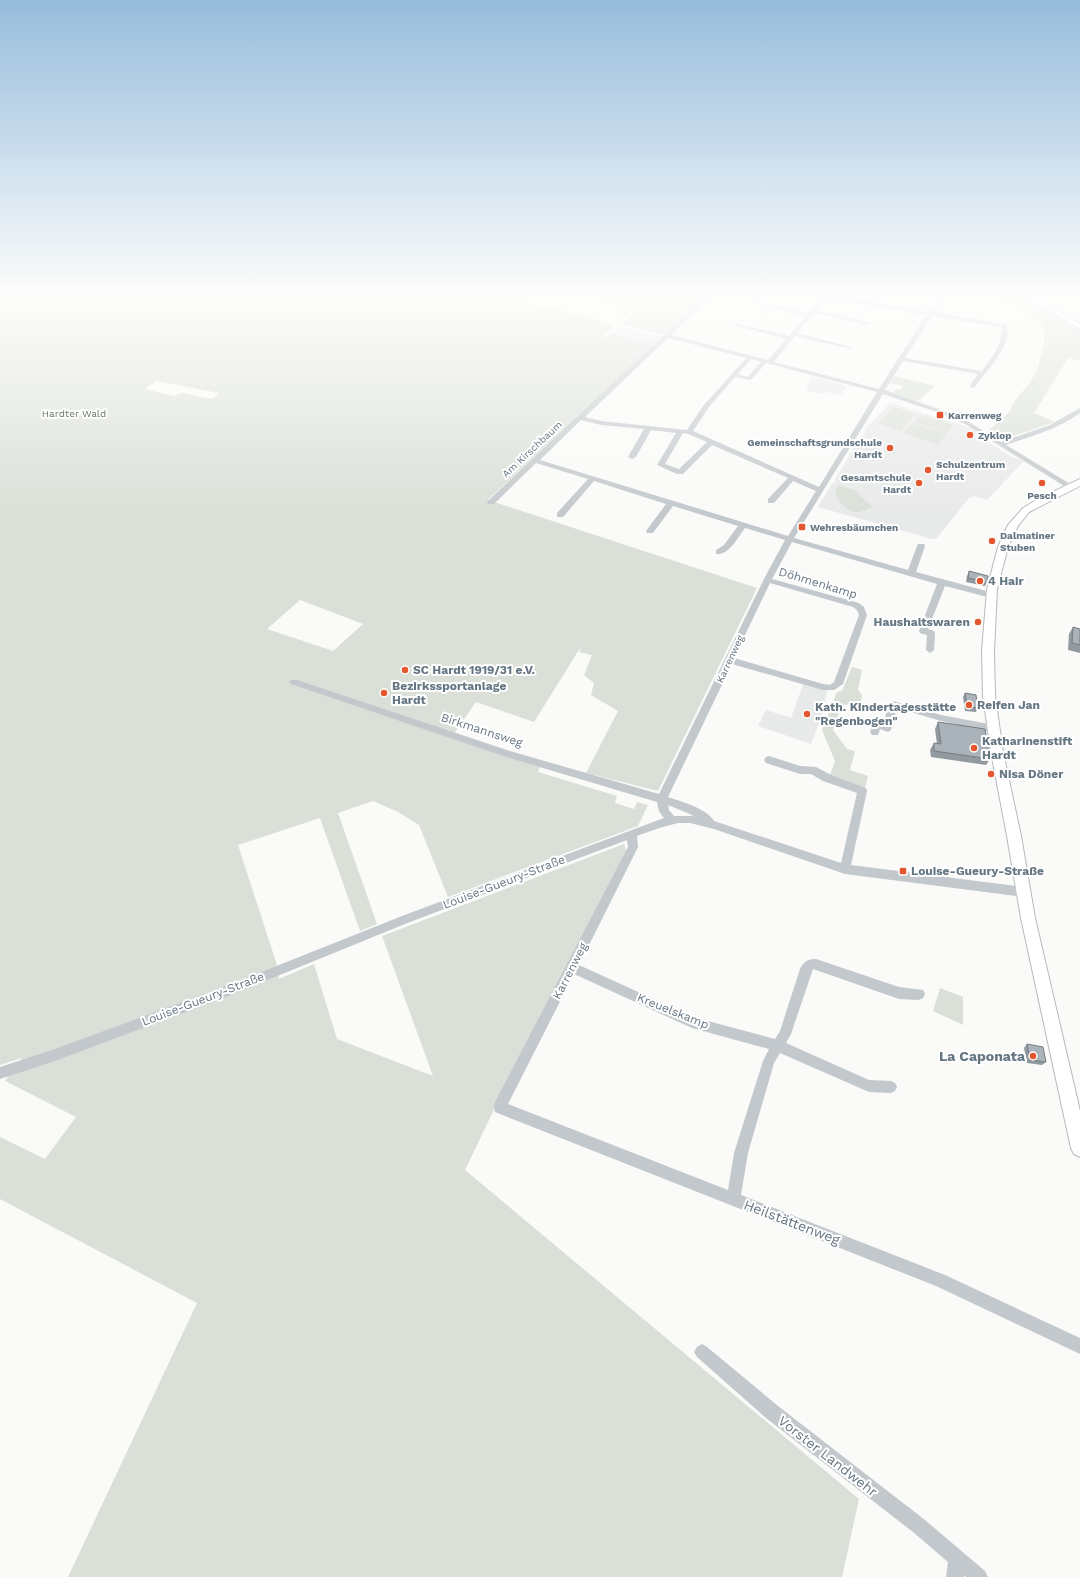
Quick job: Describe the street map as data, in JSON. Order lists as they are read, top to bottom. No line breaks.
{"streets":{"street":["Am Kirschbaum","Döhmenkamp","Karrenweg","Birkmannsweg","Louise-Gueury-Straße","Kreuelskamp","Heilstättenweg","Vorster Landwehr"]},"crossings":[["Döhmenkamp","Karrenweg"],["Karrenweg","Birkmannsweg"],["Karrenweg","Louise-Gueury-Straße"],["Karrenweg","Kreuelskamp"],["Karrenweg","Heilstättenweg"]],"parks":["Hardter Wald"],"places":{"transit":["Karrenweg","Wehresbäumchen","Louise-Gueury-Straße"],"other":["Zyklop","Gemeinschaftsgrundschule Hardt","Schulzentrum Hardt","Gesamtschule Hardt","Pesch","Dalmatiner Stuben","4 Hair","Haushaltswaren","SC Hardt 1919/31 e.V.","Bezirkssportanlage Hardt","Reifen Jan","Kath. Kindertagesstätte \"Regenbogen\"","Katharinenstift Hardt","Nisa Döner","La Caponata"]}}
